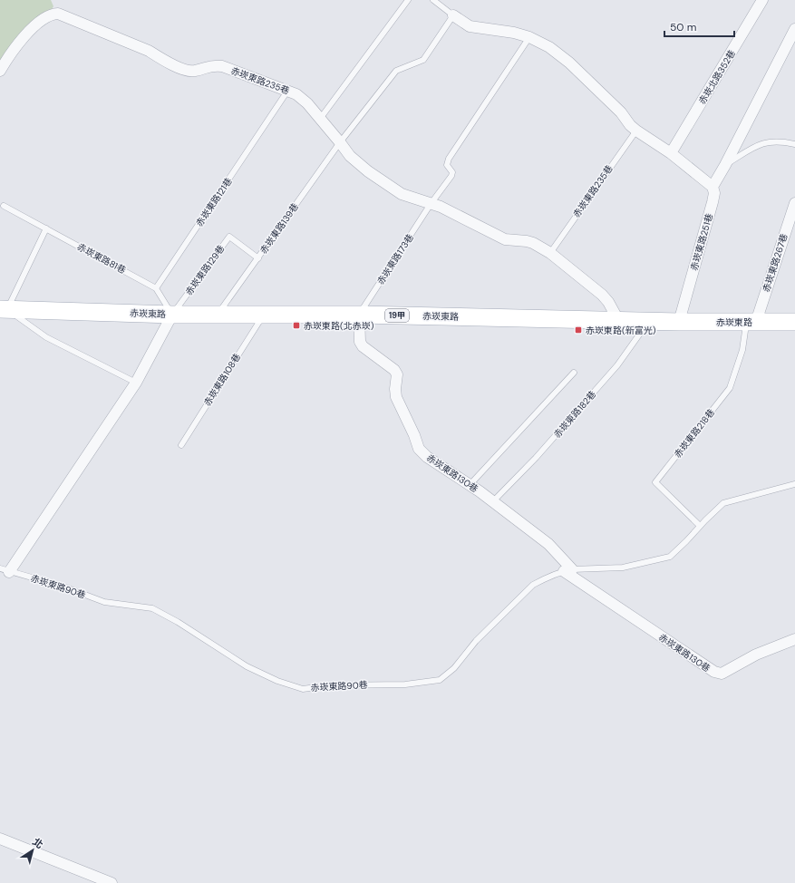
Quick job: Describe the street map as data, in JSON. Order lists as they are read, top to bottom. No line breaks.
{"streets":{"main road":["赤崁東路","19甲"],"street":["赤崁北路352巷","赤崁東路235巷","赤崁東路251巷","赤崁東路267巷","赤崁東路130巷","赤崁東路90巷"],"lane":["赤崁東路121巷","赤崁東路139巷","赤崁東路81巷","赤崁東路173巷","赤崁東路129巷","赤崁東路108巷","赤崁東路182巷","赤崁東路218巷"]},"crossings":[["赤崁東路235巷","赤崁東路121巷"],["赤崁東路235巷","赤崁東路139巷"],["赤崁東路235巷","赤崁東路173巷"],["赤崁東路235巷","赤崁東路"],["赤崁東路121巷","赤崁東路81巷"],["赤崁東路139巷","赤崁東路129巷"],["赤崁東路139巷","赤崁東路"],["赤崁東路251巷","赤崁東路"],["赤崁東路173巷","赤崁東路"],["赤崁東路173巷","赤崁東路130巷"],["赤崁東路267巷","赤崁東路"],["赤崁東路267巷","赤崁東路218巷"],["赤崁東路129巷","赤崁東路"],["赤崁東路129巷","赤崁東路90巷"],["赤崁東路","赤崁東路108巷"],["赤崁東路","赤崁東路182巷"],["赤崁東路","赤崁東路218巷"],["赤崁東路","赤崁東路130巷"],["赤崁東路","赤崁東路90巷"],["赤崁東路182巷","赤崁東路130巷"],["赤崁東路130巷","赤崁東路90巷"]],"places":{"transit":["赤崁東路(北赤崁)","赤崁東路(新富光)"]},"scale_bar":"50 m","north":"top right"}
